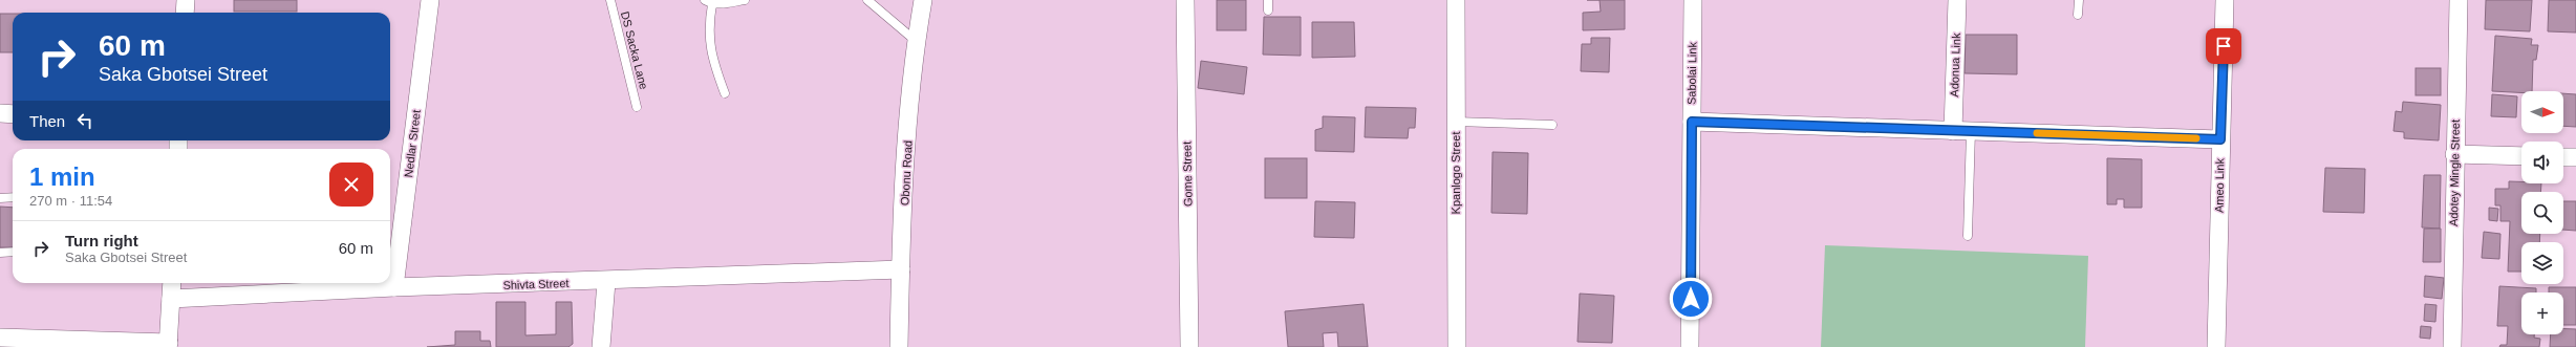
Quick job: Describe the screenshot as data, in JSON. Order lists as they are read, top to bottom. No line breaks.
{"streets":{"street":["Adonua Link","Sabolai Link","Nedlar Street","Obonu Road","Kpanlogo Street","Adotey Mingle Street","Gome Street","Ameo Link","Shivta Street"],"lane":["DS Sacka Lane"]},"crossings":[["Nedlar Street","Shivta Street"],["Obonu Road","Shivta Street"]],"north":"right","page":{"turn":["60 m","Saka Gbotsei Street"],"map_buttons":"+","then":"Then","heading":["1 min","270 m · 11:54"],"list":[{"name":"Turn right","note":"Saka Gbotsei Street","value":"60 m"}]}}
